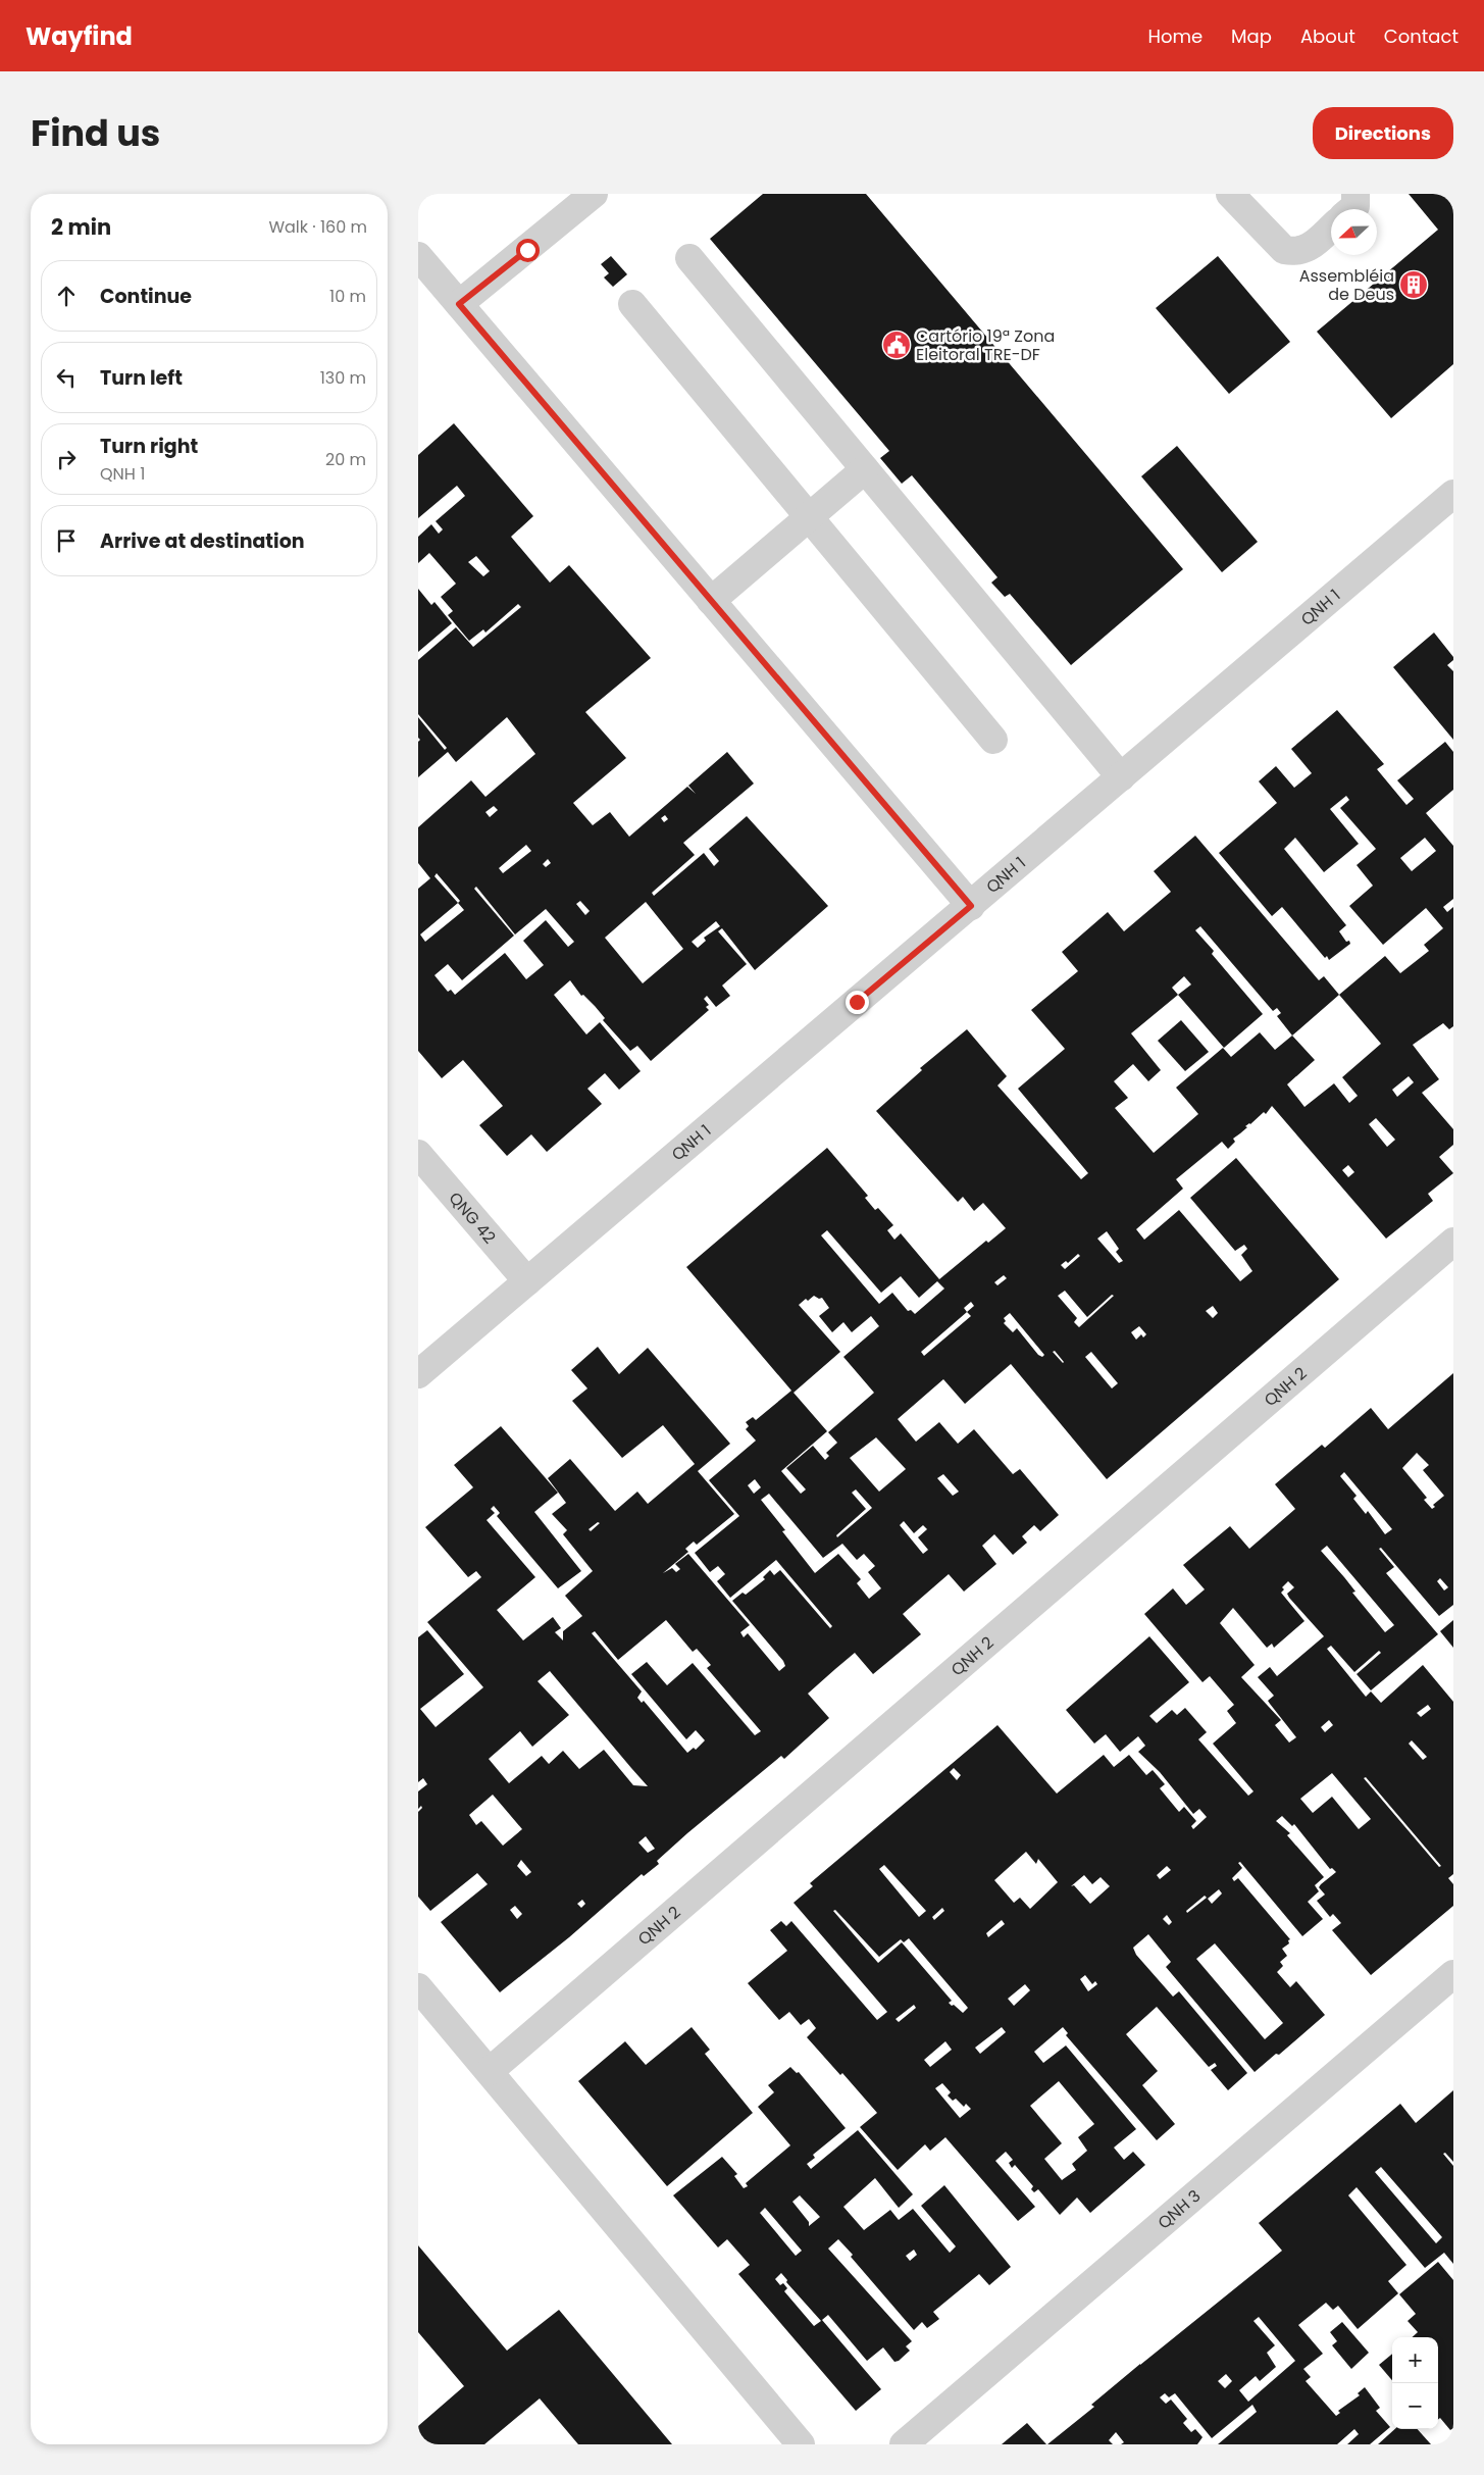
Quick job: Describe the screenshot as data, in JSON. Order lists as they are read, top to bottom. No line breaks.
{"streets":{"street":["QNH 1","QNG 42","QNH 2","QNH 3"]},"crossings":[["QNH 1","QNG 42"]],"places":{"building":["Assembléia de Deus"],"public building":["Cartório 19ª Zona Eleitoral TRE-DF"]},"north":"left","page":{"header":"Wayfind","nav":["Home","Map","About","Contact"],"title":"Find us","buttons":"Directions","heading":["2 min","Walk · 160 m"],"list":[["Continue","10 m"],["Turn left","130 m"],["Turn right","QNH 1","20 m"],"Arrive at destination"],"map_buttons":["+","−"]}}
